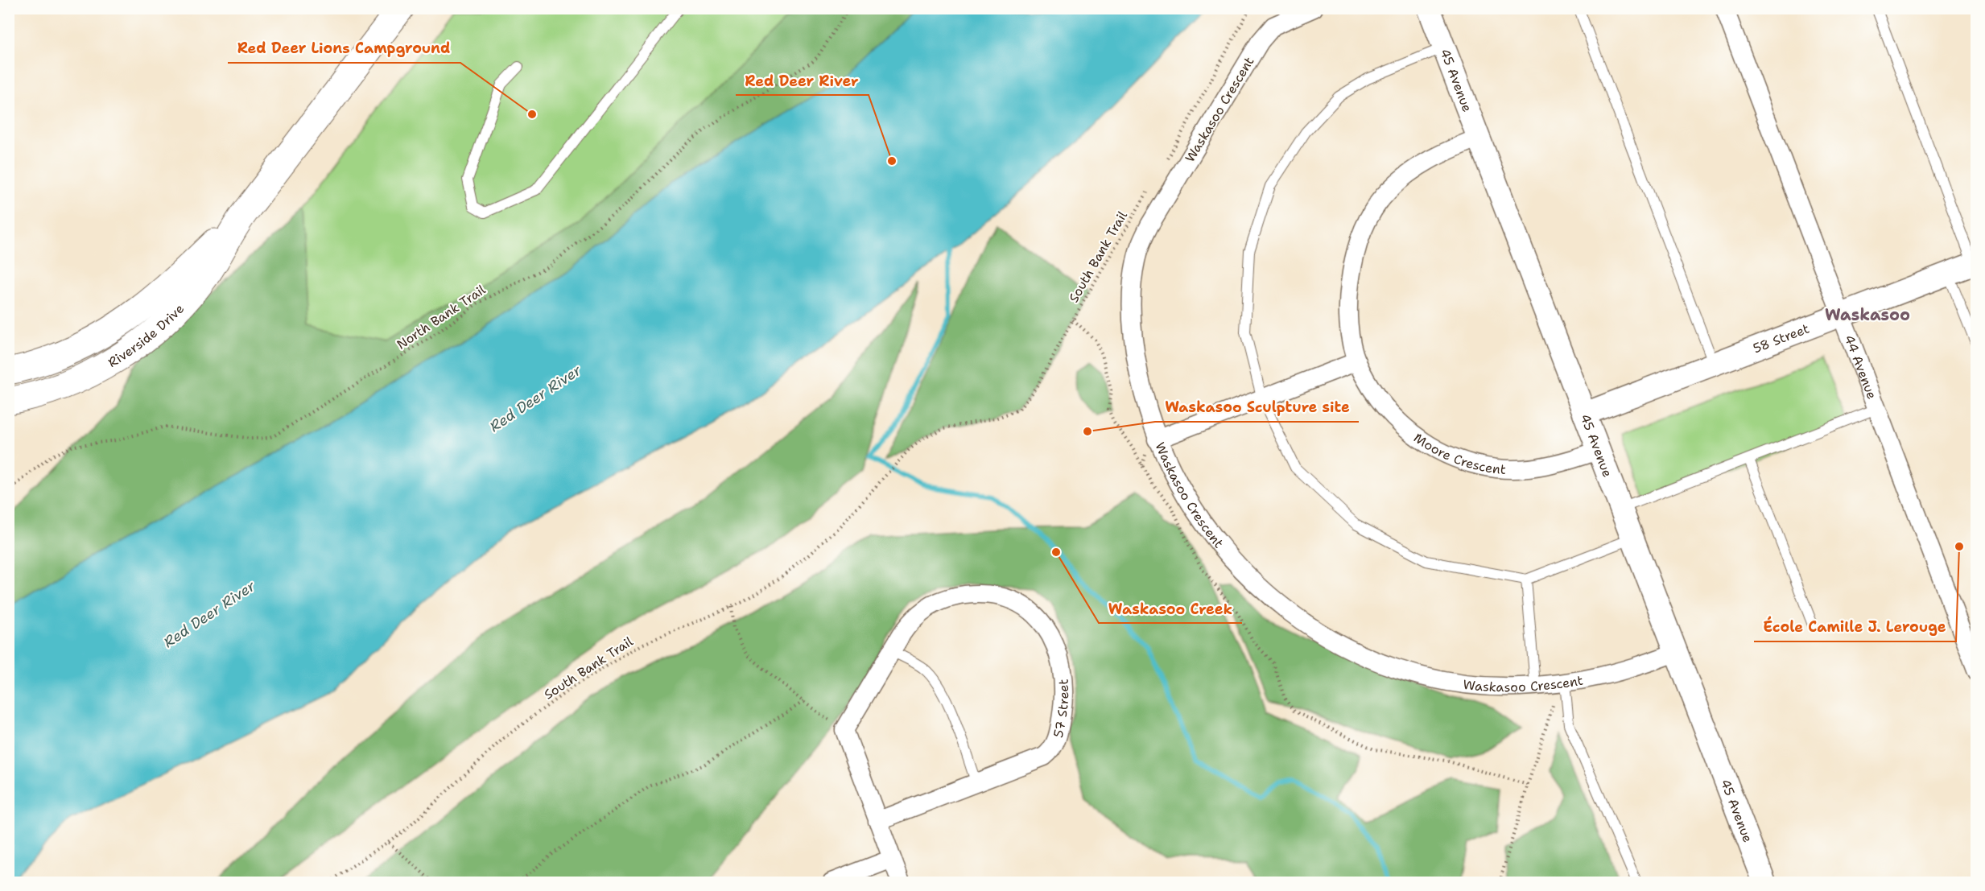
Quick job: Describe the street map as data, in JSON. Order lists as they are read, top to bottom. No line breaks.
{"streets":{"main road":["Riverside Drive"],"street":["45 Avenue","Waskasoo Crescent","58 Street","44 Avenue","Moore Crescent","57 Street"],"path":["South Bank Trail","North Bank Trail"]},"crossings":[["45 Avenue","Waskasoo Crescent"],["45 Avenue","58 Street"],["45 Avenue","Moore Crescent"],["58 Street","44 Avenue"]],"districts":["Waskasoo"],"water":["Red Deer River"],"places":["Red Deer Lions Campground","Red Deer River","Waskasoo Sculpture site","École Camille J. Lerouge","Waskasoo Creek"]}
